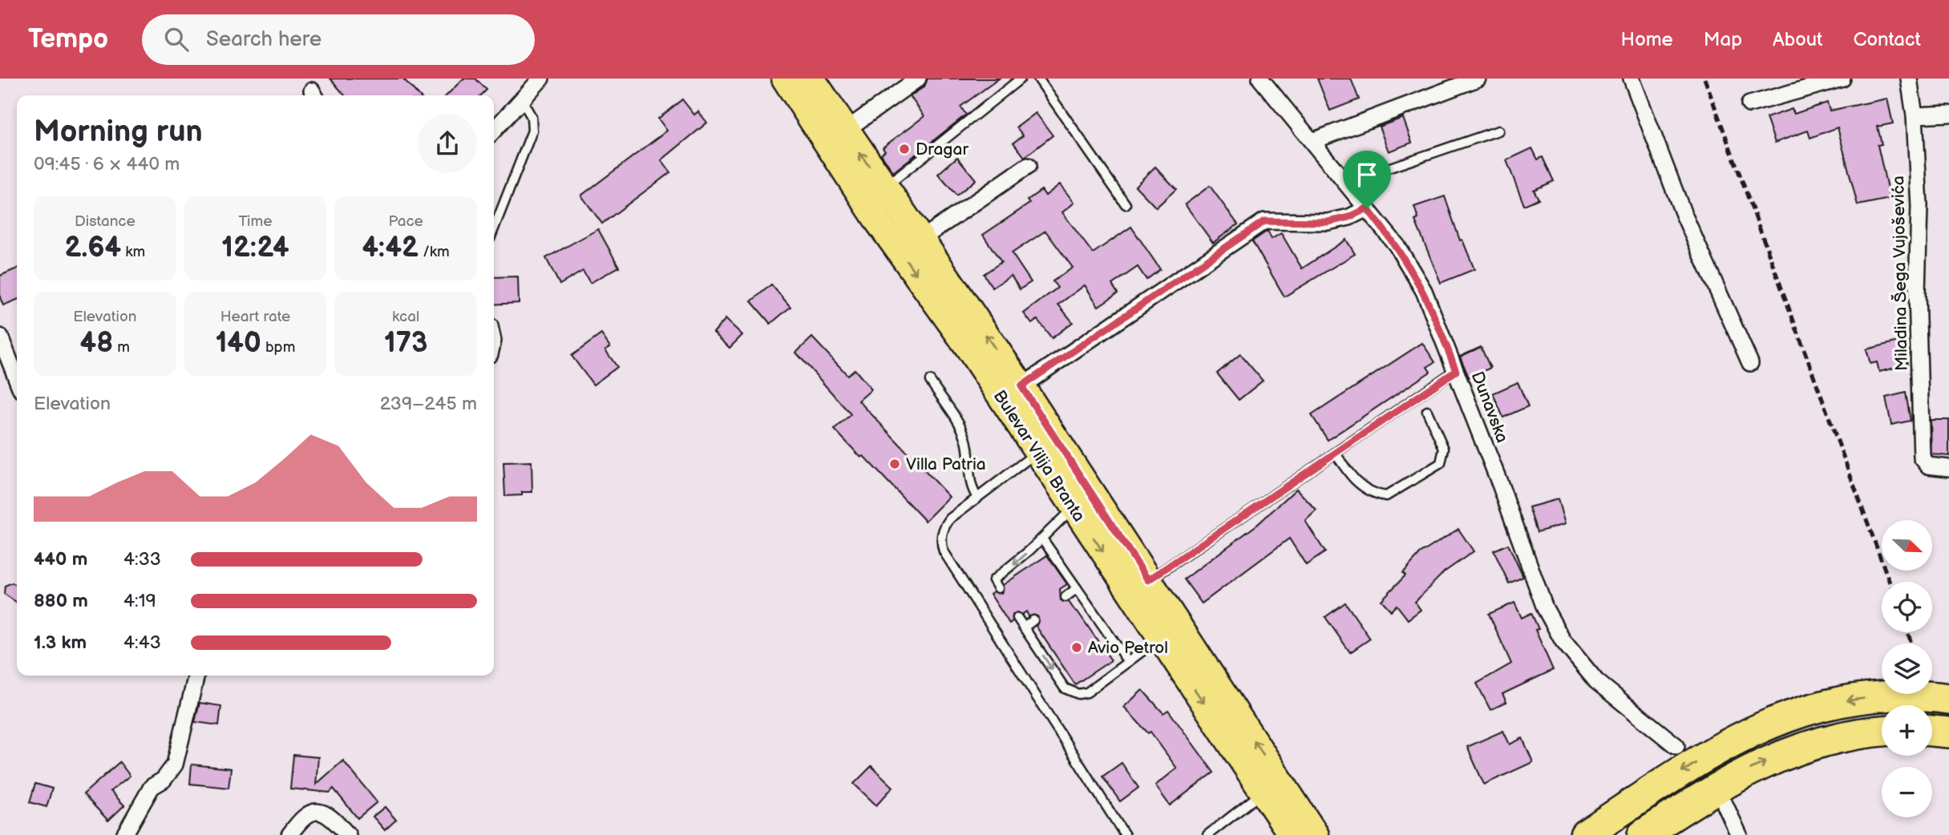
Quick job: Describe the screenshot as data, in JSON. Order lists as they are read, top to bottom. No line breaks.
{"streets":{"main road":["Bulevar Vilija Branta"],"street":["Miladina Šega Vujoševića","Dunavska"]},"places":["Dragar","Villa Patria","Avio Petrol"],"north":"bottom right","page":{"header":"Tempo","search":"Search here","nav":["Home","Map","About","Contact"],"heading":["Morning run","09:45 · 6 × 440 m"],"stats":[["Distance","2.64 km"],["Time","12:24"],["Pace","4:42 /km"],["Elevation","48 m"],["Heart rate","140 bpm"],["kcal","173"]],"chart":["Elevation","239–245 m"],"map_buttons":["+","−"],"list":[{"name":"440 m","note":"4:33"},{"name":"880 m","note":"4:19"},{"name":"1.3 km","note":"4:43"}]}}
